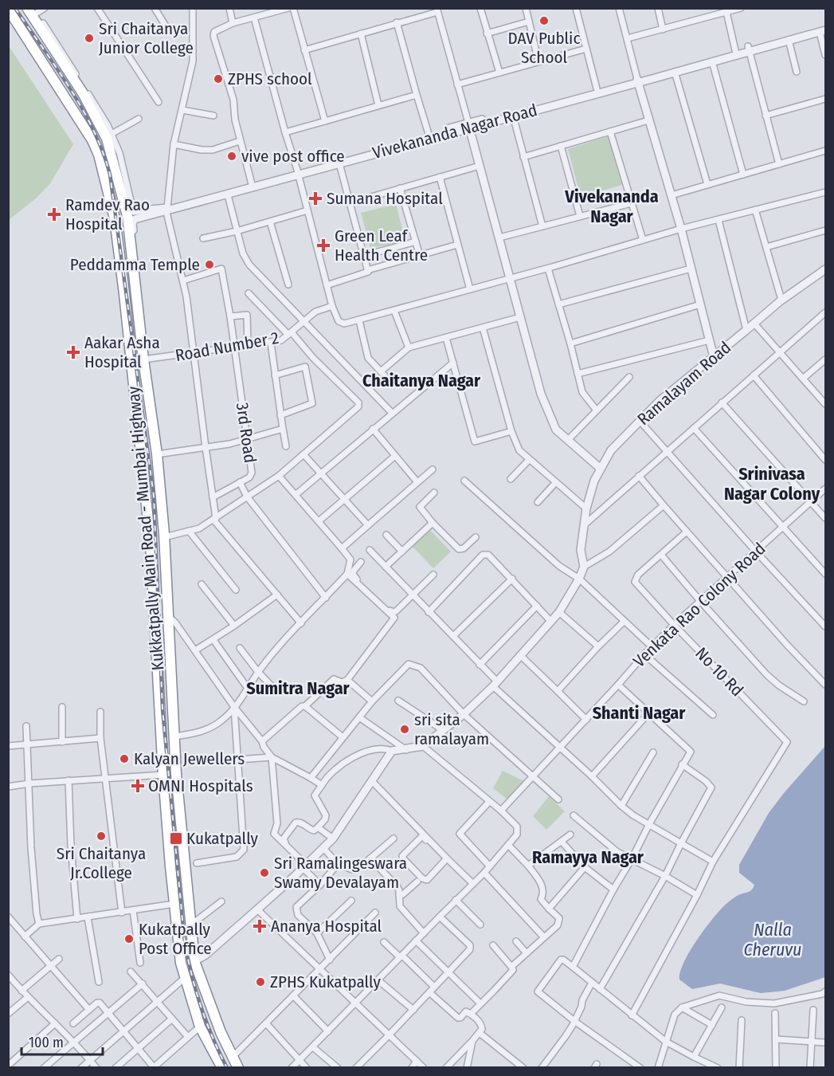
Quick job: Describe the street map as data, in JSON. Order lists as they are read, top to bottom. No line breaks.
{"streets":{"highway":["Kukkatpally Main Road - Mumbai Highway"],"street":["Vivekananda Nagar Road","Road Number 2","Ramalayam Road","3rd Road","Venkata Rao Colony Road","No 10 Rd"]},"crossings":[["Vivekananda Nagar Road","Kukkatpally Main Road - Mumbai Highway"],["Road Number 2","3rd Road"],["Road Number 2","Kukkatpally Main Road - Mumbai Highway"],["Venkata Rao Colony Road","No 10 Rd"]],"districts":["Vivekananda Nagar","Chaitanya Nagar","Srinivasa Nagar Colony","Sumitra Nagar","Shanti Nagar","Ramayya Nagar"],"water":["Nalla Cheruvu"],"places":{"other":["DAV Public School","Sri Chaitanya Junior College","ZPHS school","vive post office","Peddamma Temple","sri sita ramalayam","Kalyan Jewellers","Sri Chaitanya Jr.College","Sri Ramalingeswara Swamy Devalayam","Kukatpally Post Office","ZPHS Kukatpally"],"health":["Sumana Hospital","Ramdev Rao Hospital","Green Leaf Health Centre","Aakar Asha Hospital","OMNI Hospitals","Ananya Hospital"],"transit":["Kukatpally"]},"scale_bar":"100 m"}
